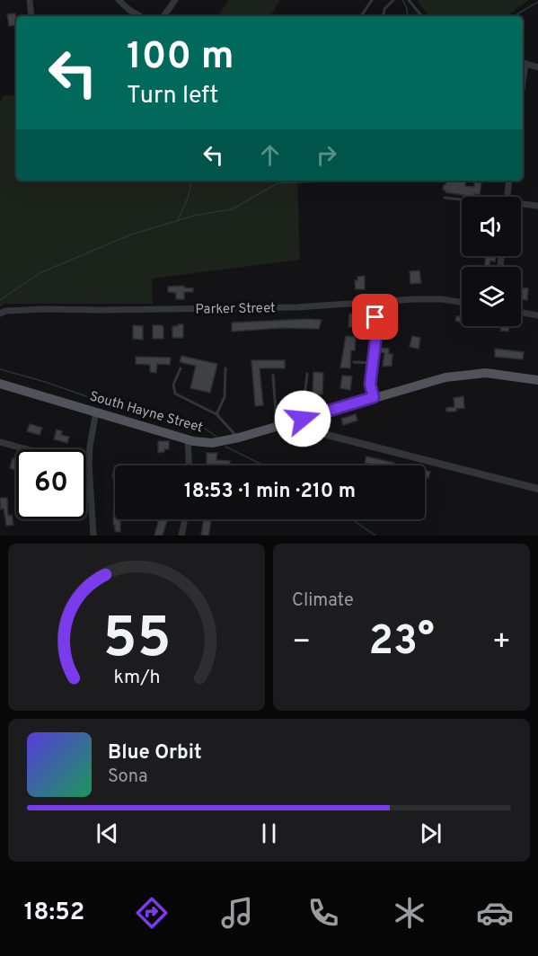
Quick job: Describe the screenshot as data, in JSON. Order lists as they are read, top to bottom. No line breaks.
{"streets":{"main road":["South Hayne Street"],"street":["Parker Street"]},"page":{"turn":["100 m","Turn left"],"limit":"60","trip":"18:53 · 1 min · 210 m","tile":"Climate","heat":["−","23°","+"],"song":["Blue Orbit","Sona"],"tabs":"18:52","gauge":["55","km/h"]}}
